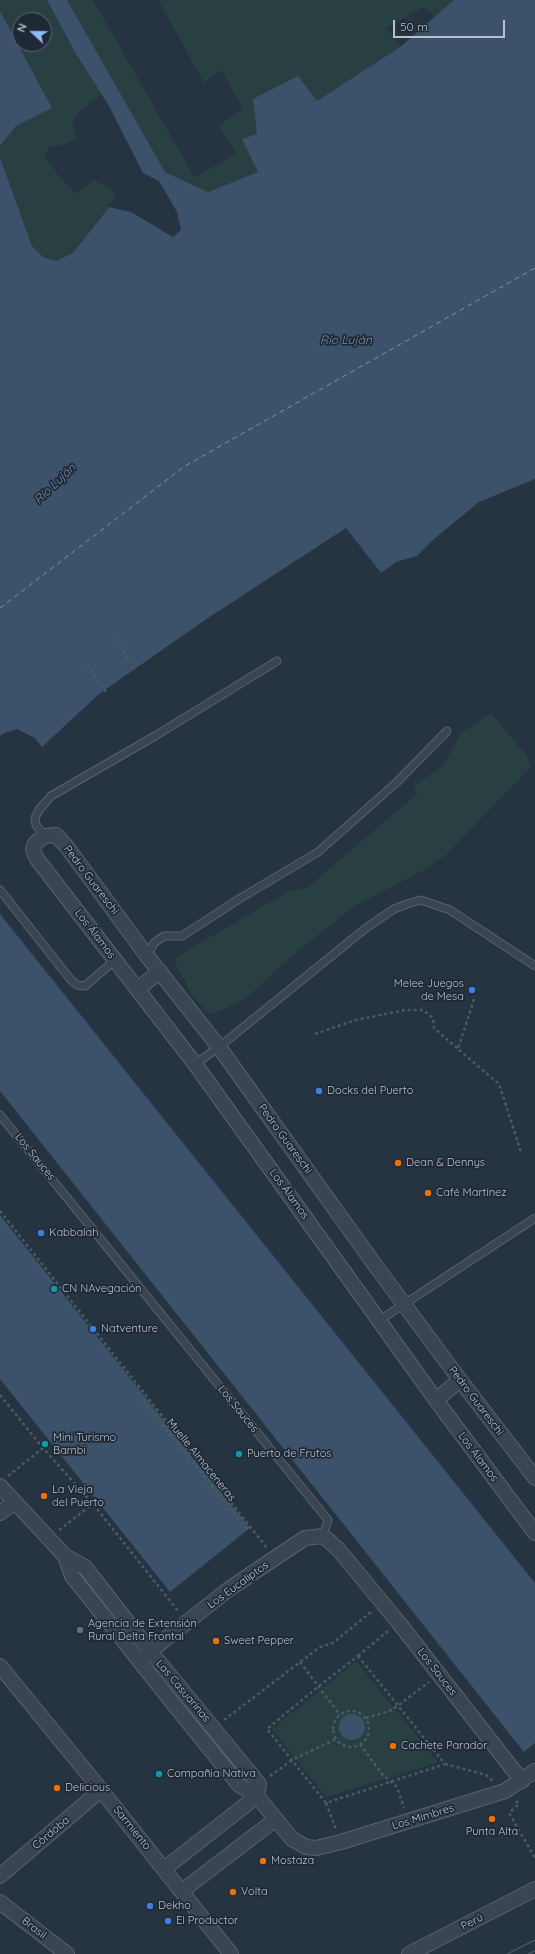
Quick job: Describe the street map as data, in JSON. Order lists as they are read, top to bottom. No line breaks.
{"streets":{"street":["Pedro Guareschi","Los Álamos","Los Sauces","Los Eucaliptos","Las Casuarinas","Los Mimbres","Sarmiento","Córdoba","Perú","Brasil"],"path":["Muelle Almaceneras"]},"crossings":[["Pedro Guareschi","Los Álamos"],["Los Sauces","Los Eucaliptos"],["Los Sauces","Los Mimbres"],["Los Eucaliptos","Las Casuarinas"],["Las Casuarinas","Los Mimbres"],["Sarmiento","Córdoba"]],"water":["Río Luján"],"places":["Melee Juegos de Mesa","Docks del Puerto","Dean & Dennys","Café Martínez","Kabbalah","CN NAvegación","Natventure","Mini Turismo Bambi","Puerto de Frutos","La Vieja del Puerto","Agencia de Extensión Rural Delta Frontal","Sweet Pepper","Cachete Parador","Compañia Nativa","Delicious","Punta Alta","Mostaza","Volta","Dekho","El Productor"],"scale_bar":"50 m","north":"left"}
